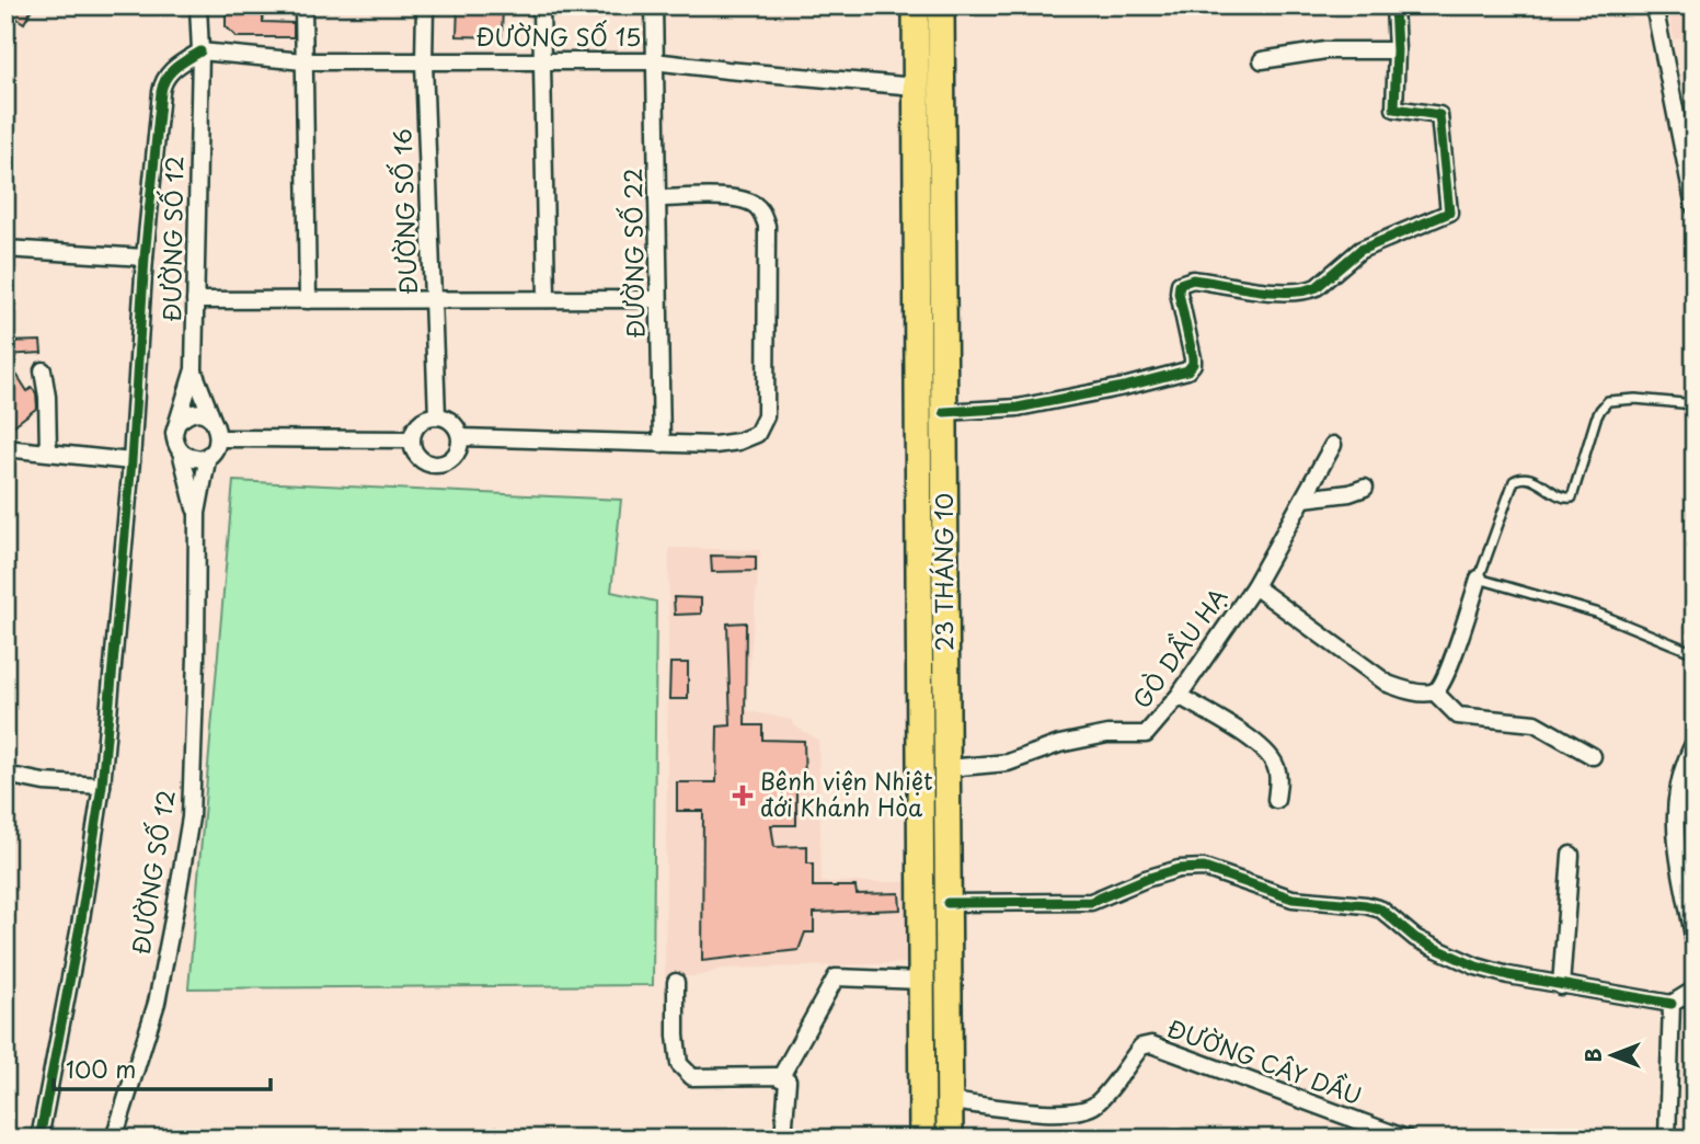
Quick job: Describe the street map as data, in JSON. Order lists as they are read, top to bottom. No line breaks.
{"streets":{"main road":["23 THÁNG 10"],"street":["ĐƯỜNG SỐ 15","ĐƯỜNG SỐ 16","ĐƯỜNG SỐ 12","ĐƯỜNG SỐ 22","GÒ DẦU HẠ","ĐƯỜNG CÂY DẦU"]},"crossings":[["ĐƯỜNG SỐ 15","ĐƯỜNG SỐ 16"],["ĐƯỜNG SỐ 15","ĐƯỜNG SỐ 12"],["ĐƯỜNG SỐ 15","ĐƯỜNG SỐ 22"],["ĐƯỜNG SỐ 15","23 THÁNG 10"],["23 THÁNG 10","GÒ DẦU HẠ"],["23 THÁNG 10","ĐƯỜNG CÂY DẦU"]],"places":{"health":["Bệnh viện Nhiệt đới Khánh Hòa"]},"scale_bar":"100 m","north":"left"}
